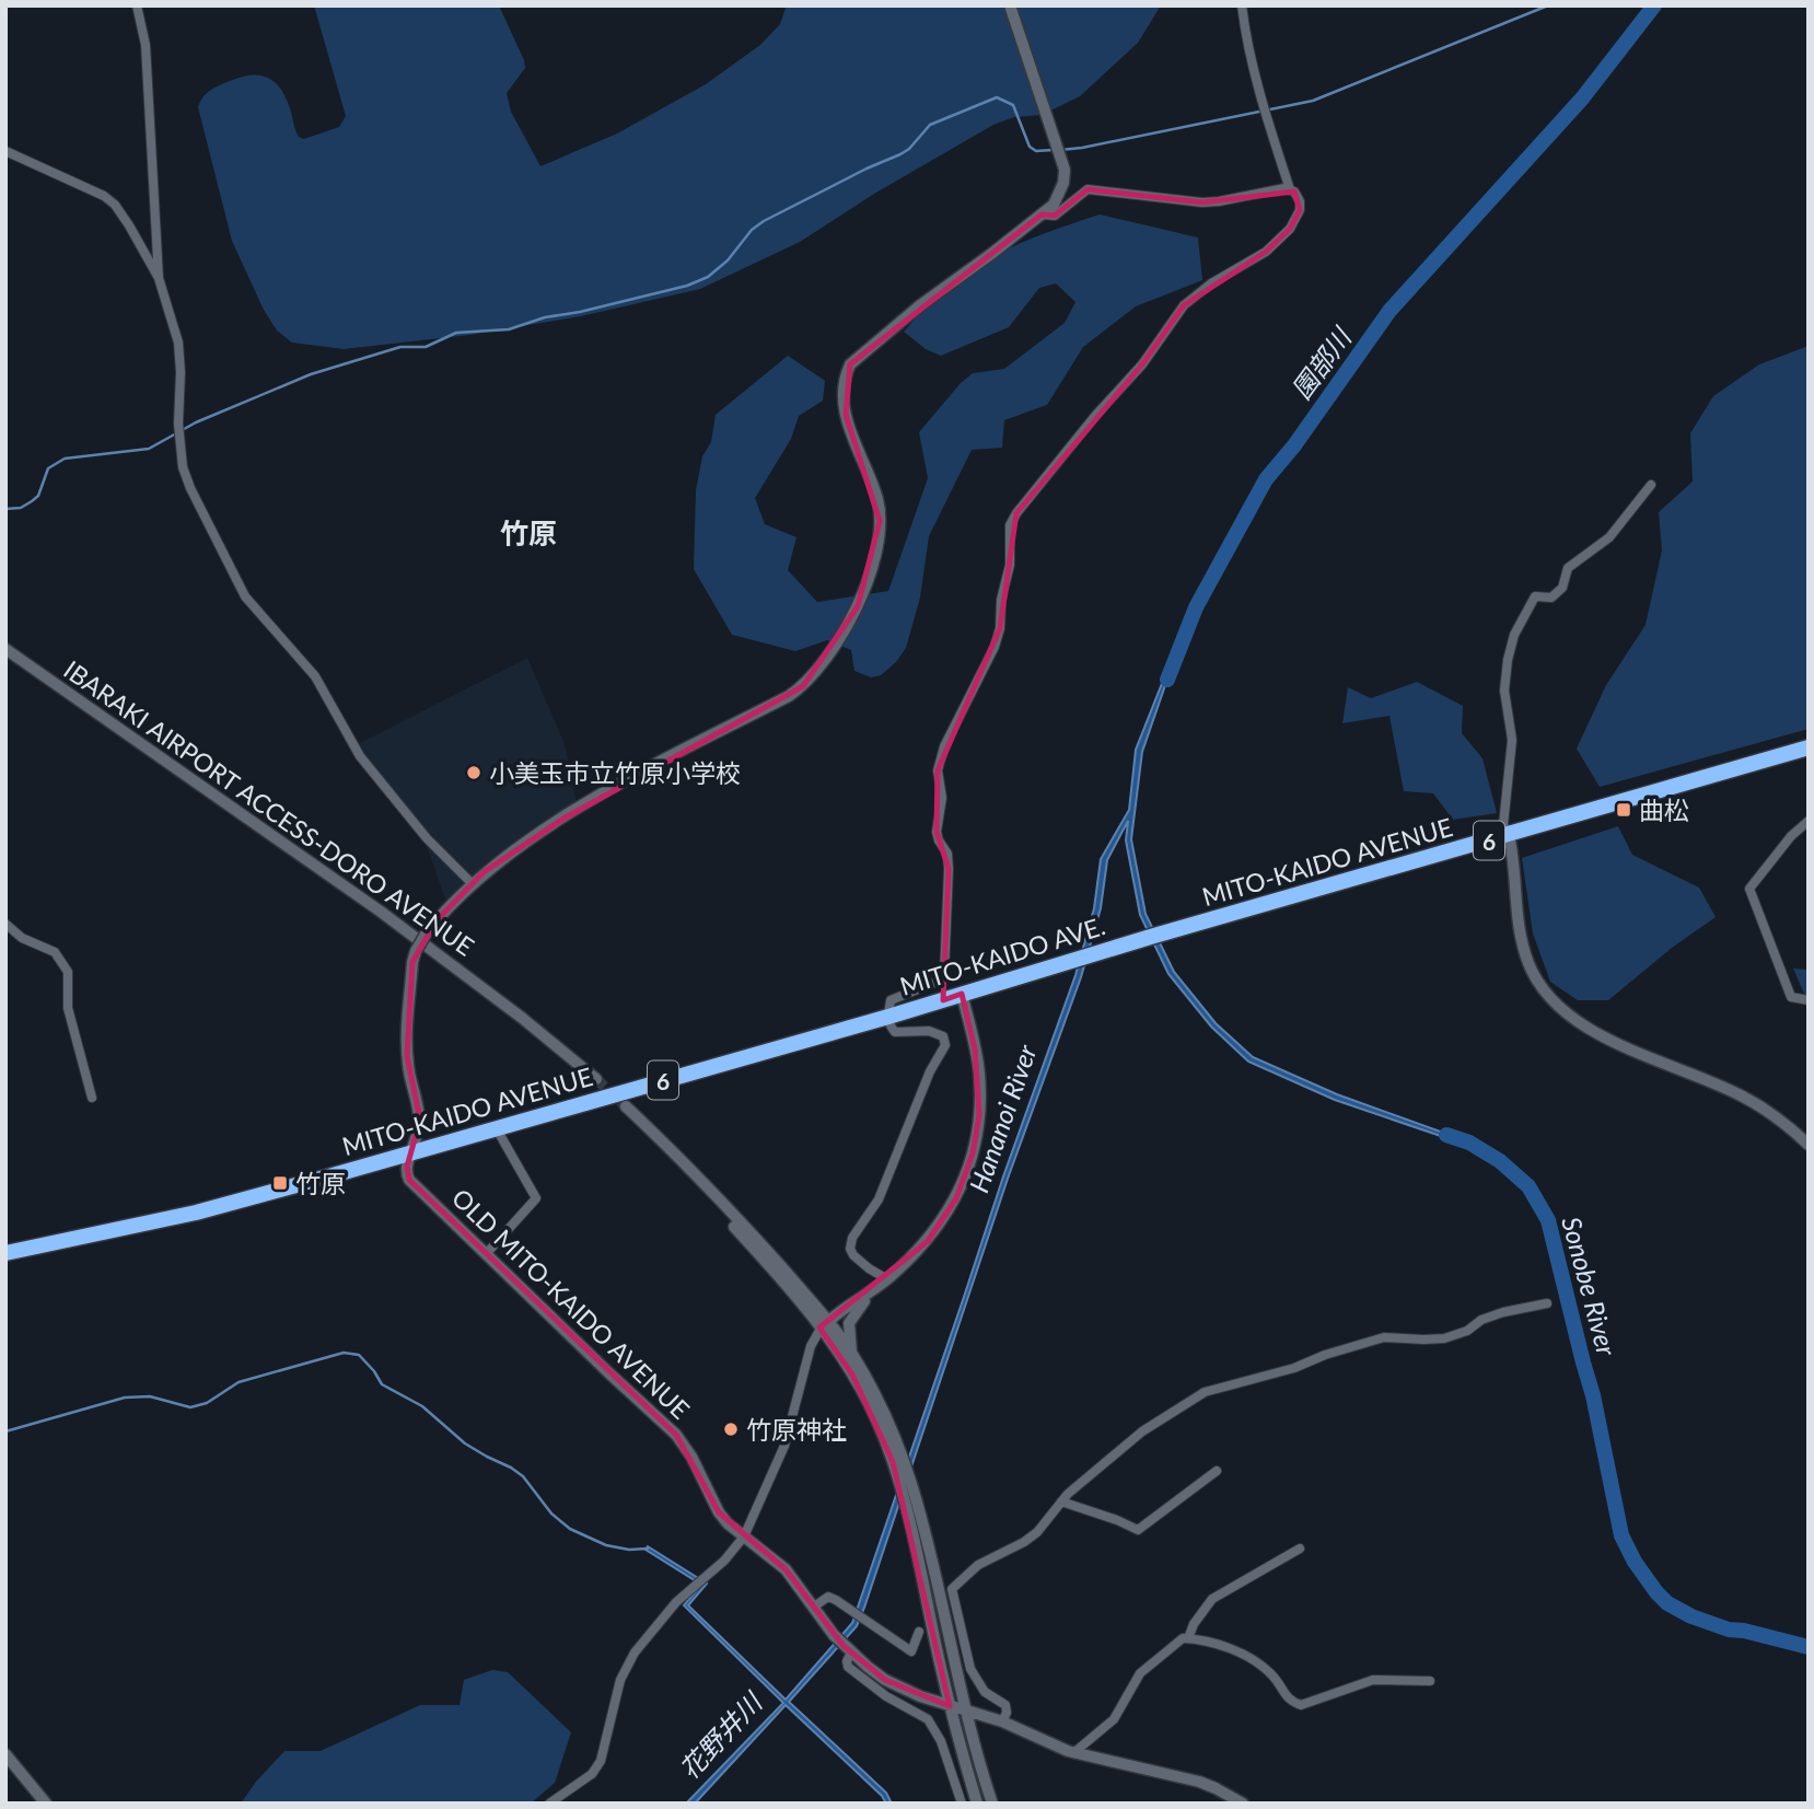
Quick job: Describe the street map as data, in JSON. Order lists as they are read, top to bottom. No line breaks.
{"streets":{"highway":["6","MITO-KAIDO AVENUE","MITO-KAIDO AVE."],"street":["IBARAKI AIRPORT ACCESS-DORO AVENUE","OLD MITO-KAIDO AVENUE"]},"crossings":[["MITO-KAIDO AVENUE","MITO-KAIDO AVE."],["MITO-KAIDO AVENUE","OLD MITO-KAIDO AVENUE"]],"districts":["竹原"],"water":["園部川","Hananoi River","Sonobe River","花野井川"],"places":{"other":["小美玉市立竹原小学校","竹原神社"],"transit":["曲松","竹原"]}}
